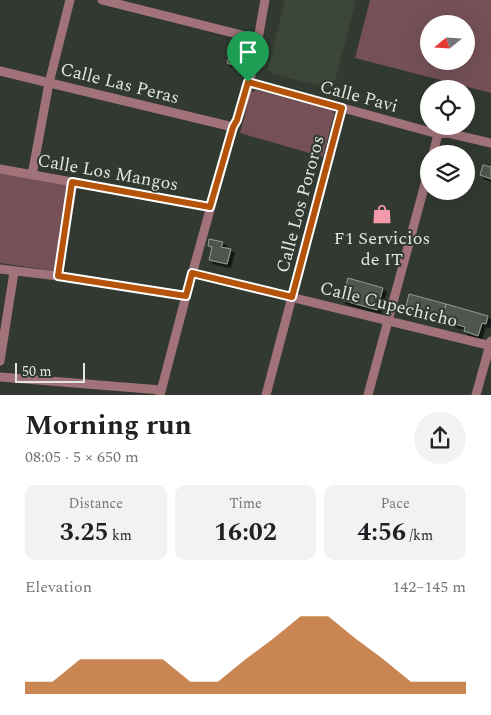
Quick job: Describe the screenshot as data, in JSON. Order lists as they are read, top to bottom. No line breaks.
{"streets":{"street":["Calle Las Peras","Calle Pavi","Calle Los Mangos","Calle Los Pororos","Calle Cupechicho"]},"crossings":[["Calle Pavi","Calle Los Pororos"],["Calle Los Pororos","Calle Cupechicho"]],"places":{"shop":["F1 Servicios de IT"]},"scale_bar":"50 m","north":"left","page":{"scale":"50 m","heading":["Morning run","08:05 · 5 × 650 m"],"stats":[["Distance","3.25 km"],["Time","16:02"],["Pace","4:56 /km"]],"chart":["Elevation","142–145 m"]}}
